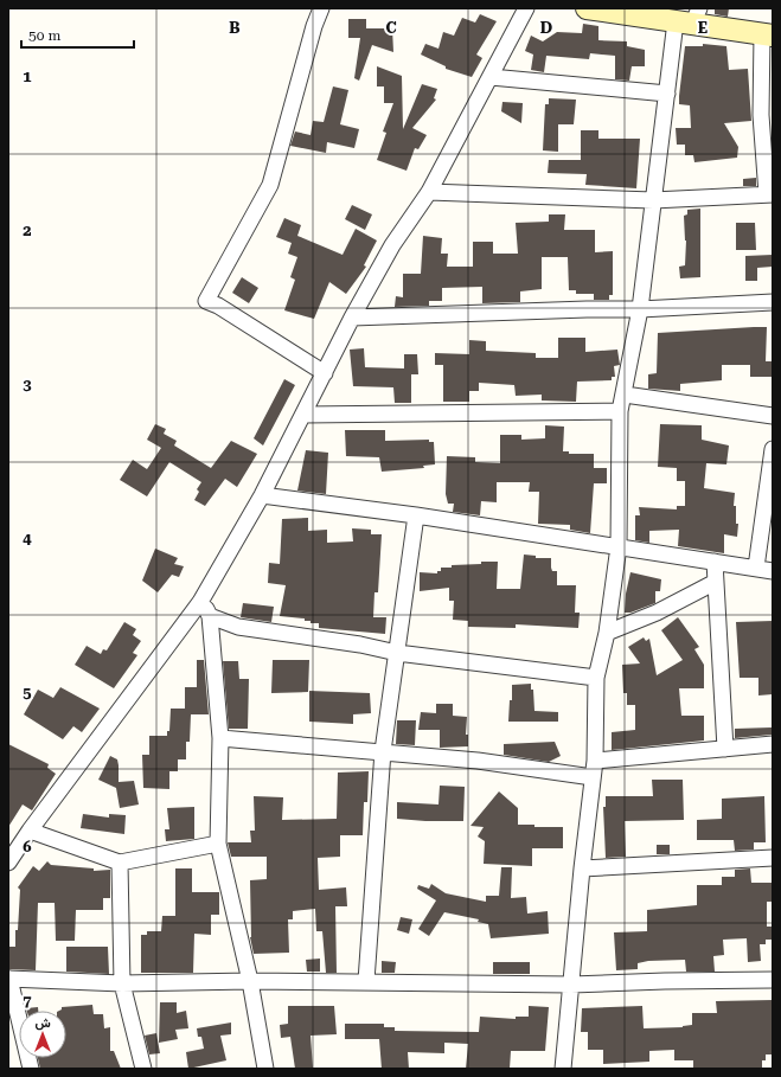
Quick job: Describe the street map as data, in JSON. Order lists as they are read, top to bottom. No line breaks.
{"scale_bar":"50 m","north":"top","grid":{"columns":["B","C","D","E"],"rows":["1","2","3","4","5","6","7"]}}
